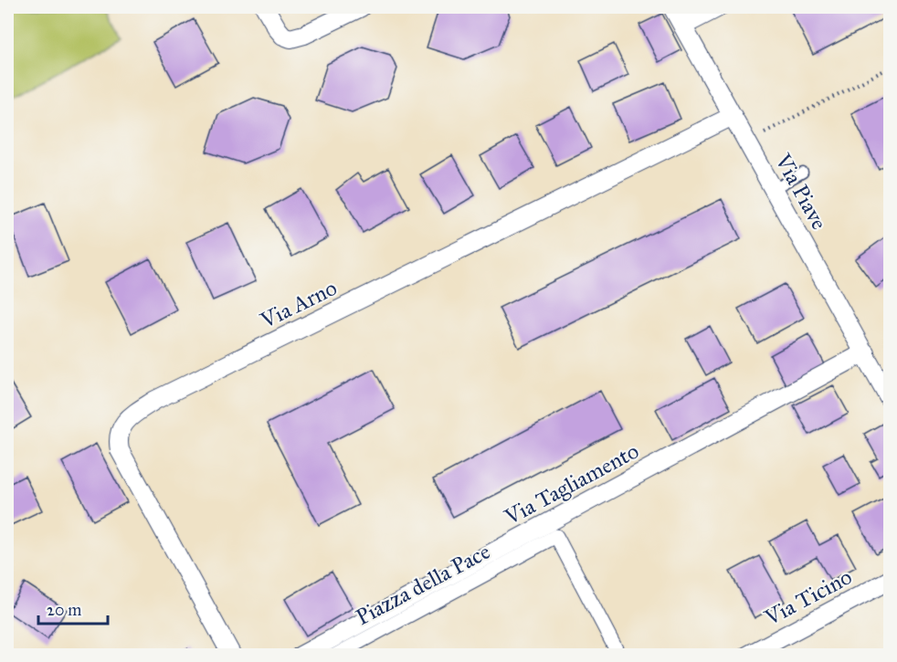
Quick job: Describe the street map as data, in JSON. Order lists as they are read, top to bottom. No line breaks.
{"streets":{"street":["Via Piave","Via Arno","Via Tagliamento","Piazza della Pace","Via Ticino"]},"crossings":[["Via Piave","Via Arno"],["Via Piave","Via Tagliamento"]],"scale_bar":"20 m"}
